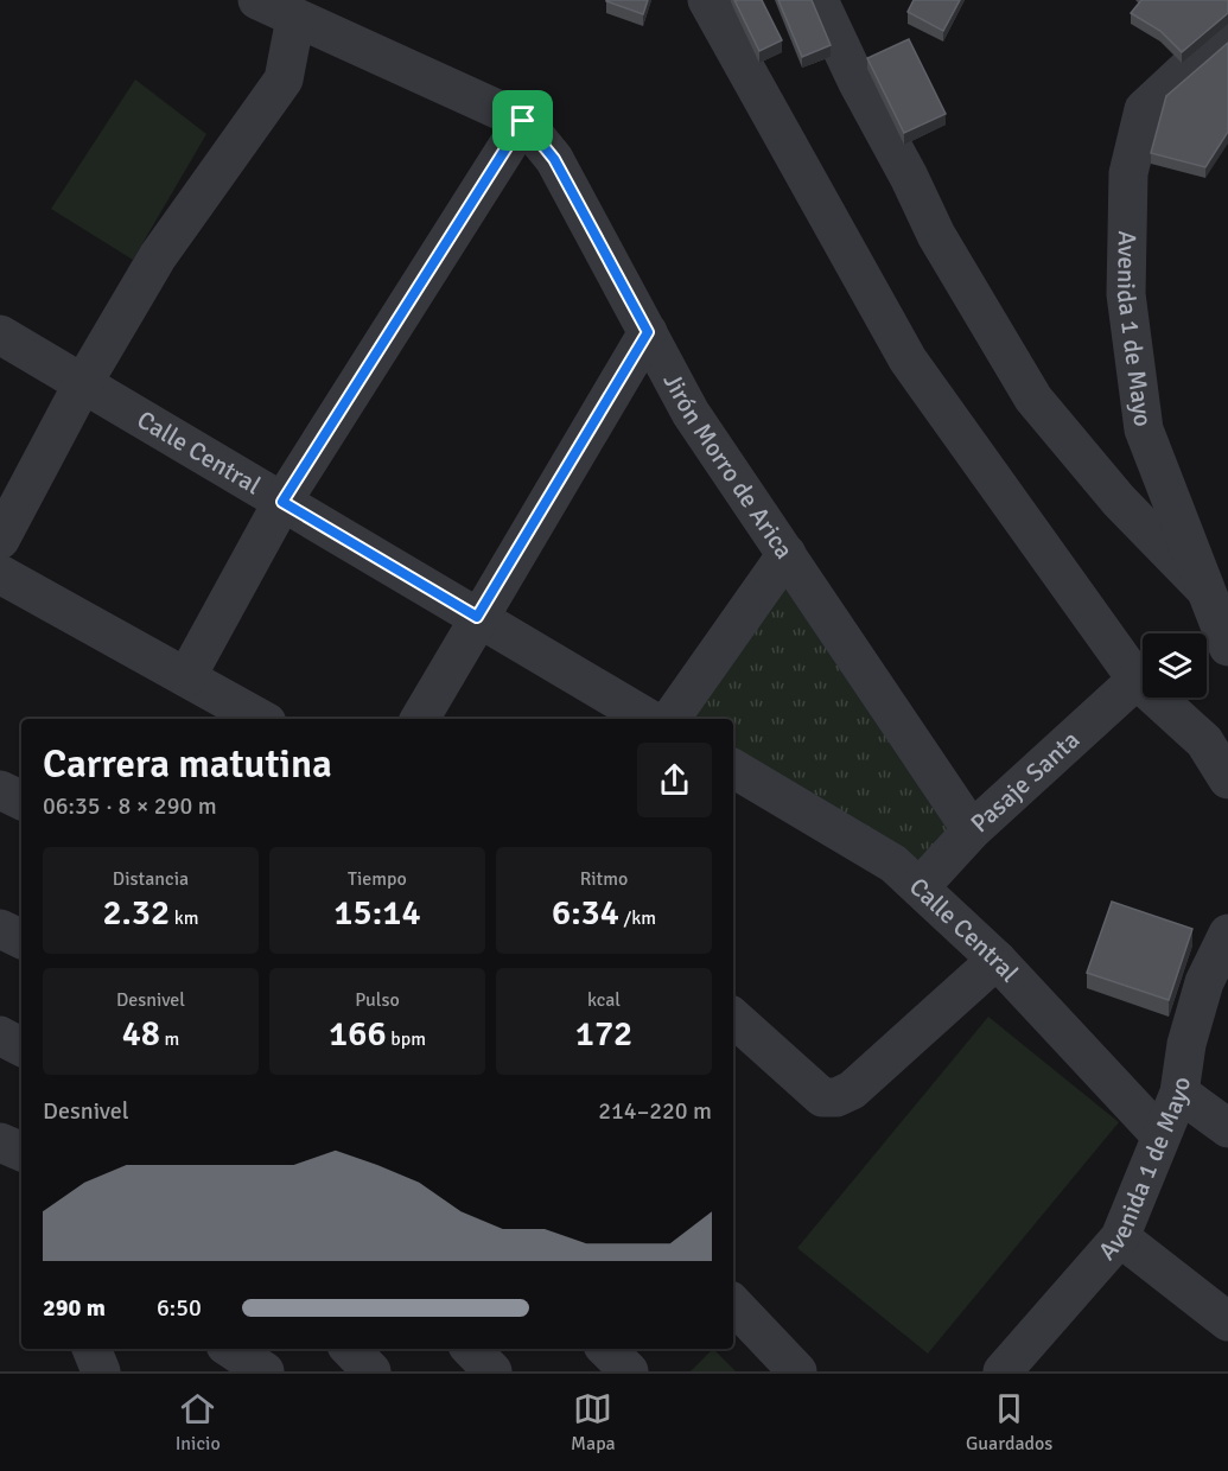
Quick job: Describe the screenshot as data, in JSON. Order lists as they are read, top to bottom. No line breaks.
{"streets":{"street":["Avenida 1 de Mayo","Calle Central","Jirón Morro de Arica","Pasaje Santa"]},"crossings":[["Avenida 1 de Mayo","Calle Central"],["Calle Central","Pasaje Santa"],["Jirón Morro de Arica","Pasaje Santa"]],"page":{"heading":["Carrera matutina","06:35 · 8 × 290 m"],"stats":[["Distancia","2.32 km"],["Tiempo","15:14"],["Ritmo","6:34 /km"],["Desnivel","48 m"],["Pulso","166 bpm"],["kcal","172"]],"chart":["Desnivel","214–220 m"],"list":[{"name":"290 m","note":"6:50"}],"tabs":["Inicio","Mapa","Guardados"]}}
